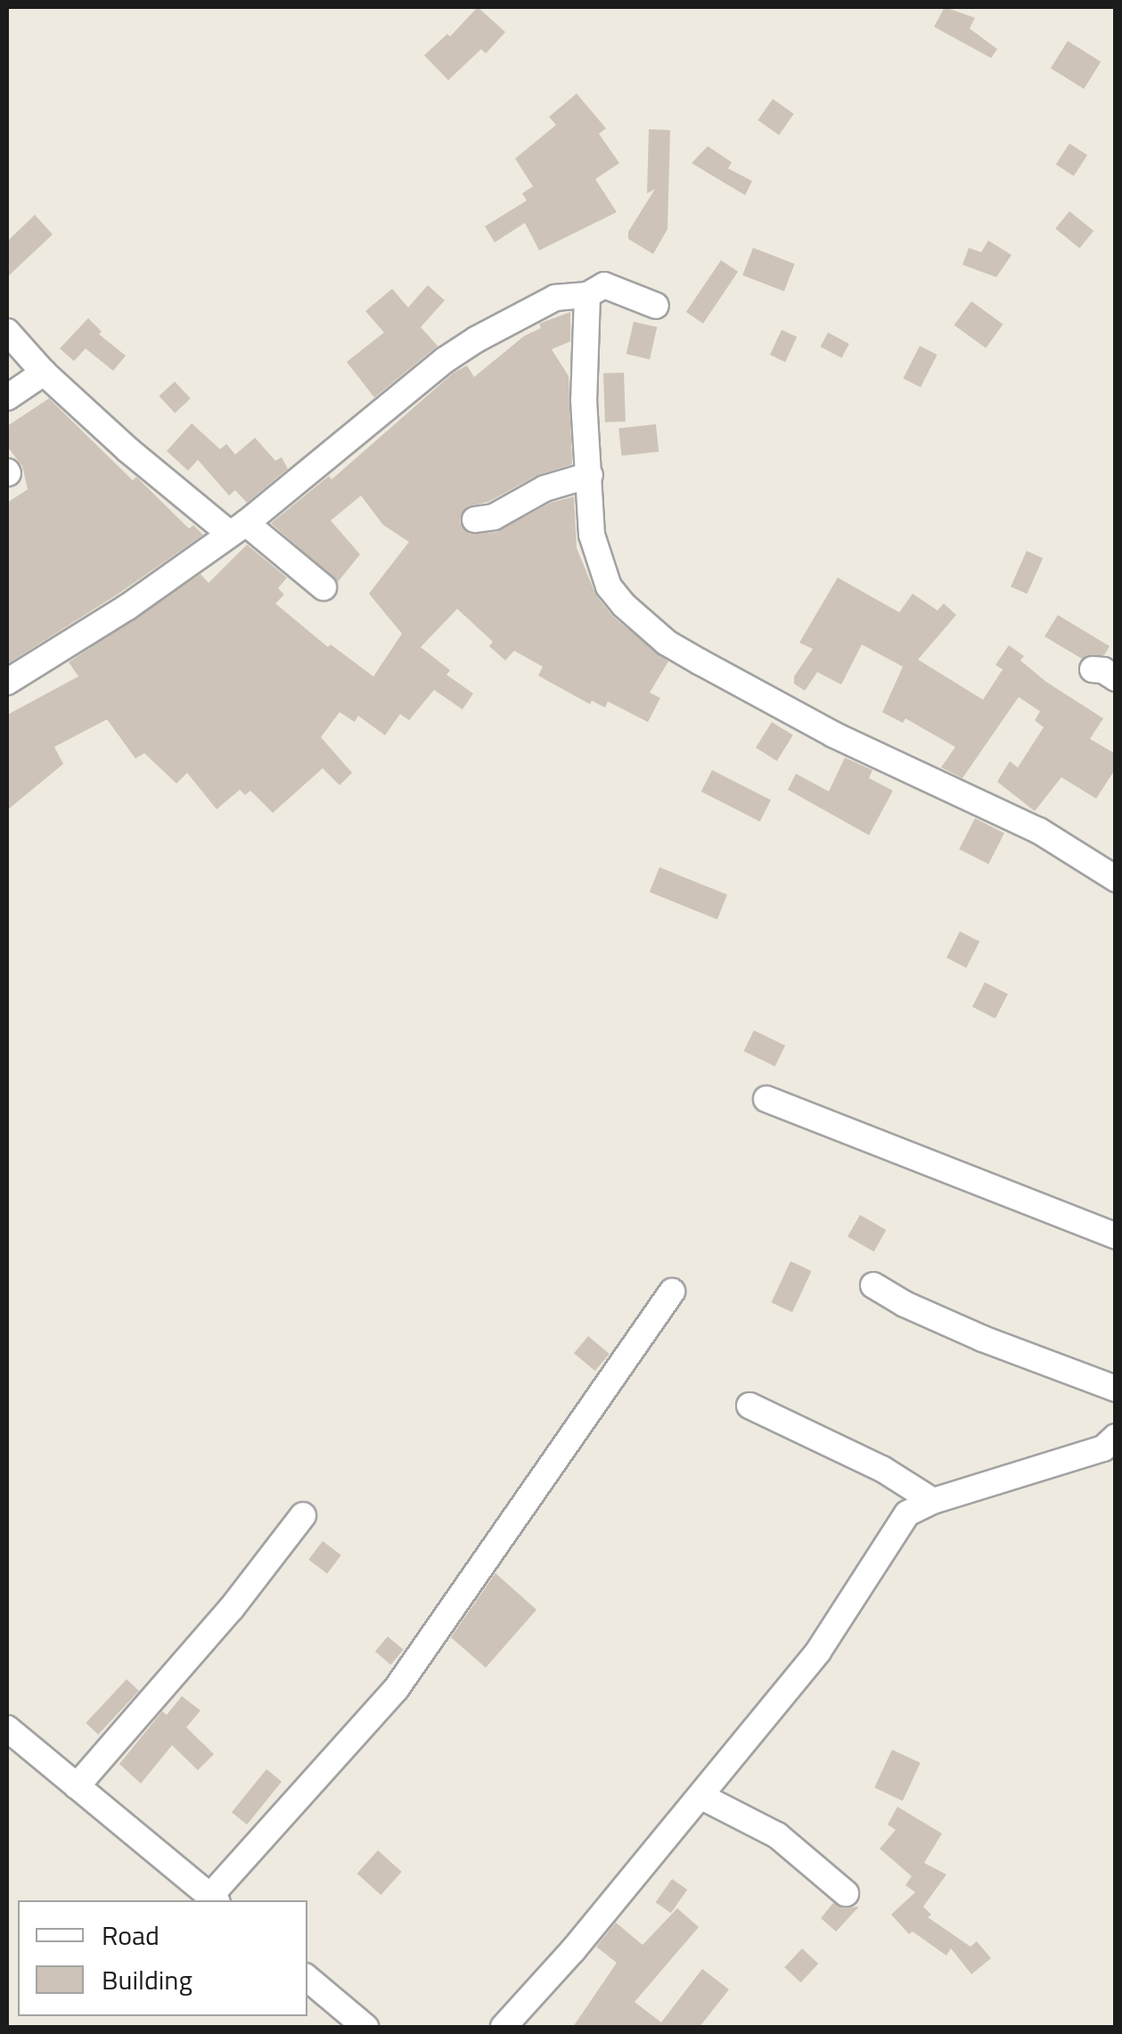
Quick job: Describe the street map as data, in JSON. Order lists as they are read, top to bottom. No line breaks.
{"legend":["Road","Building"]}
